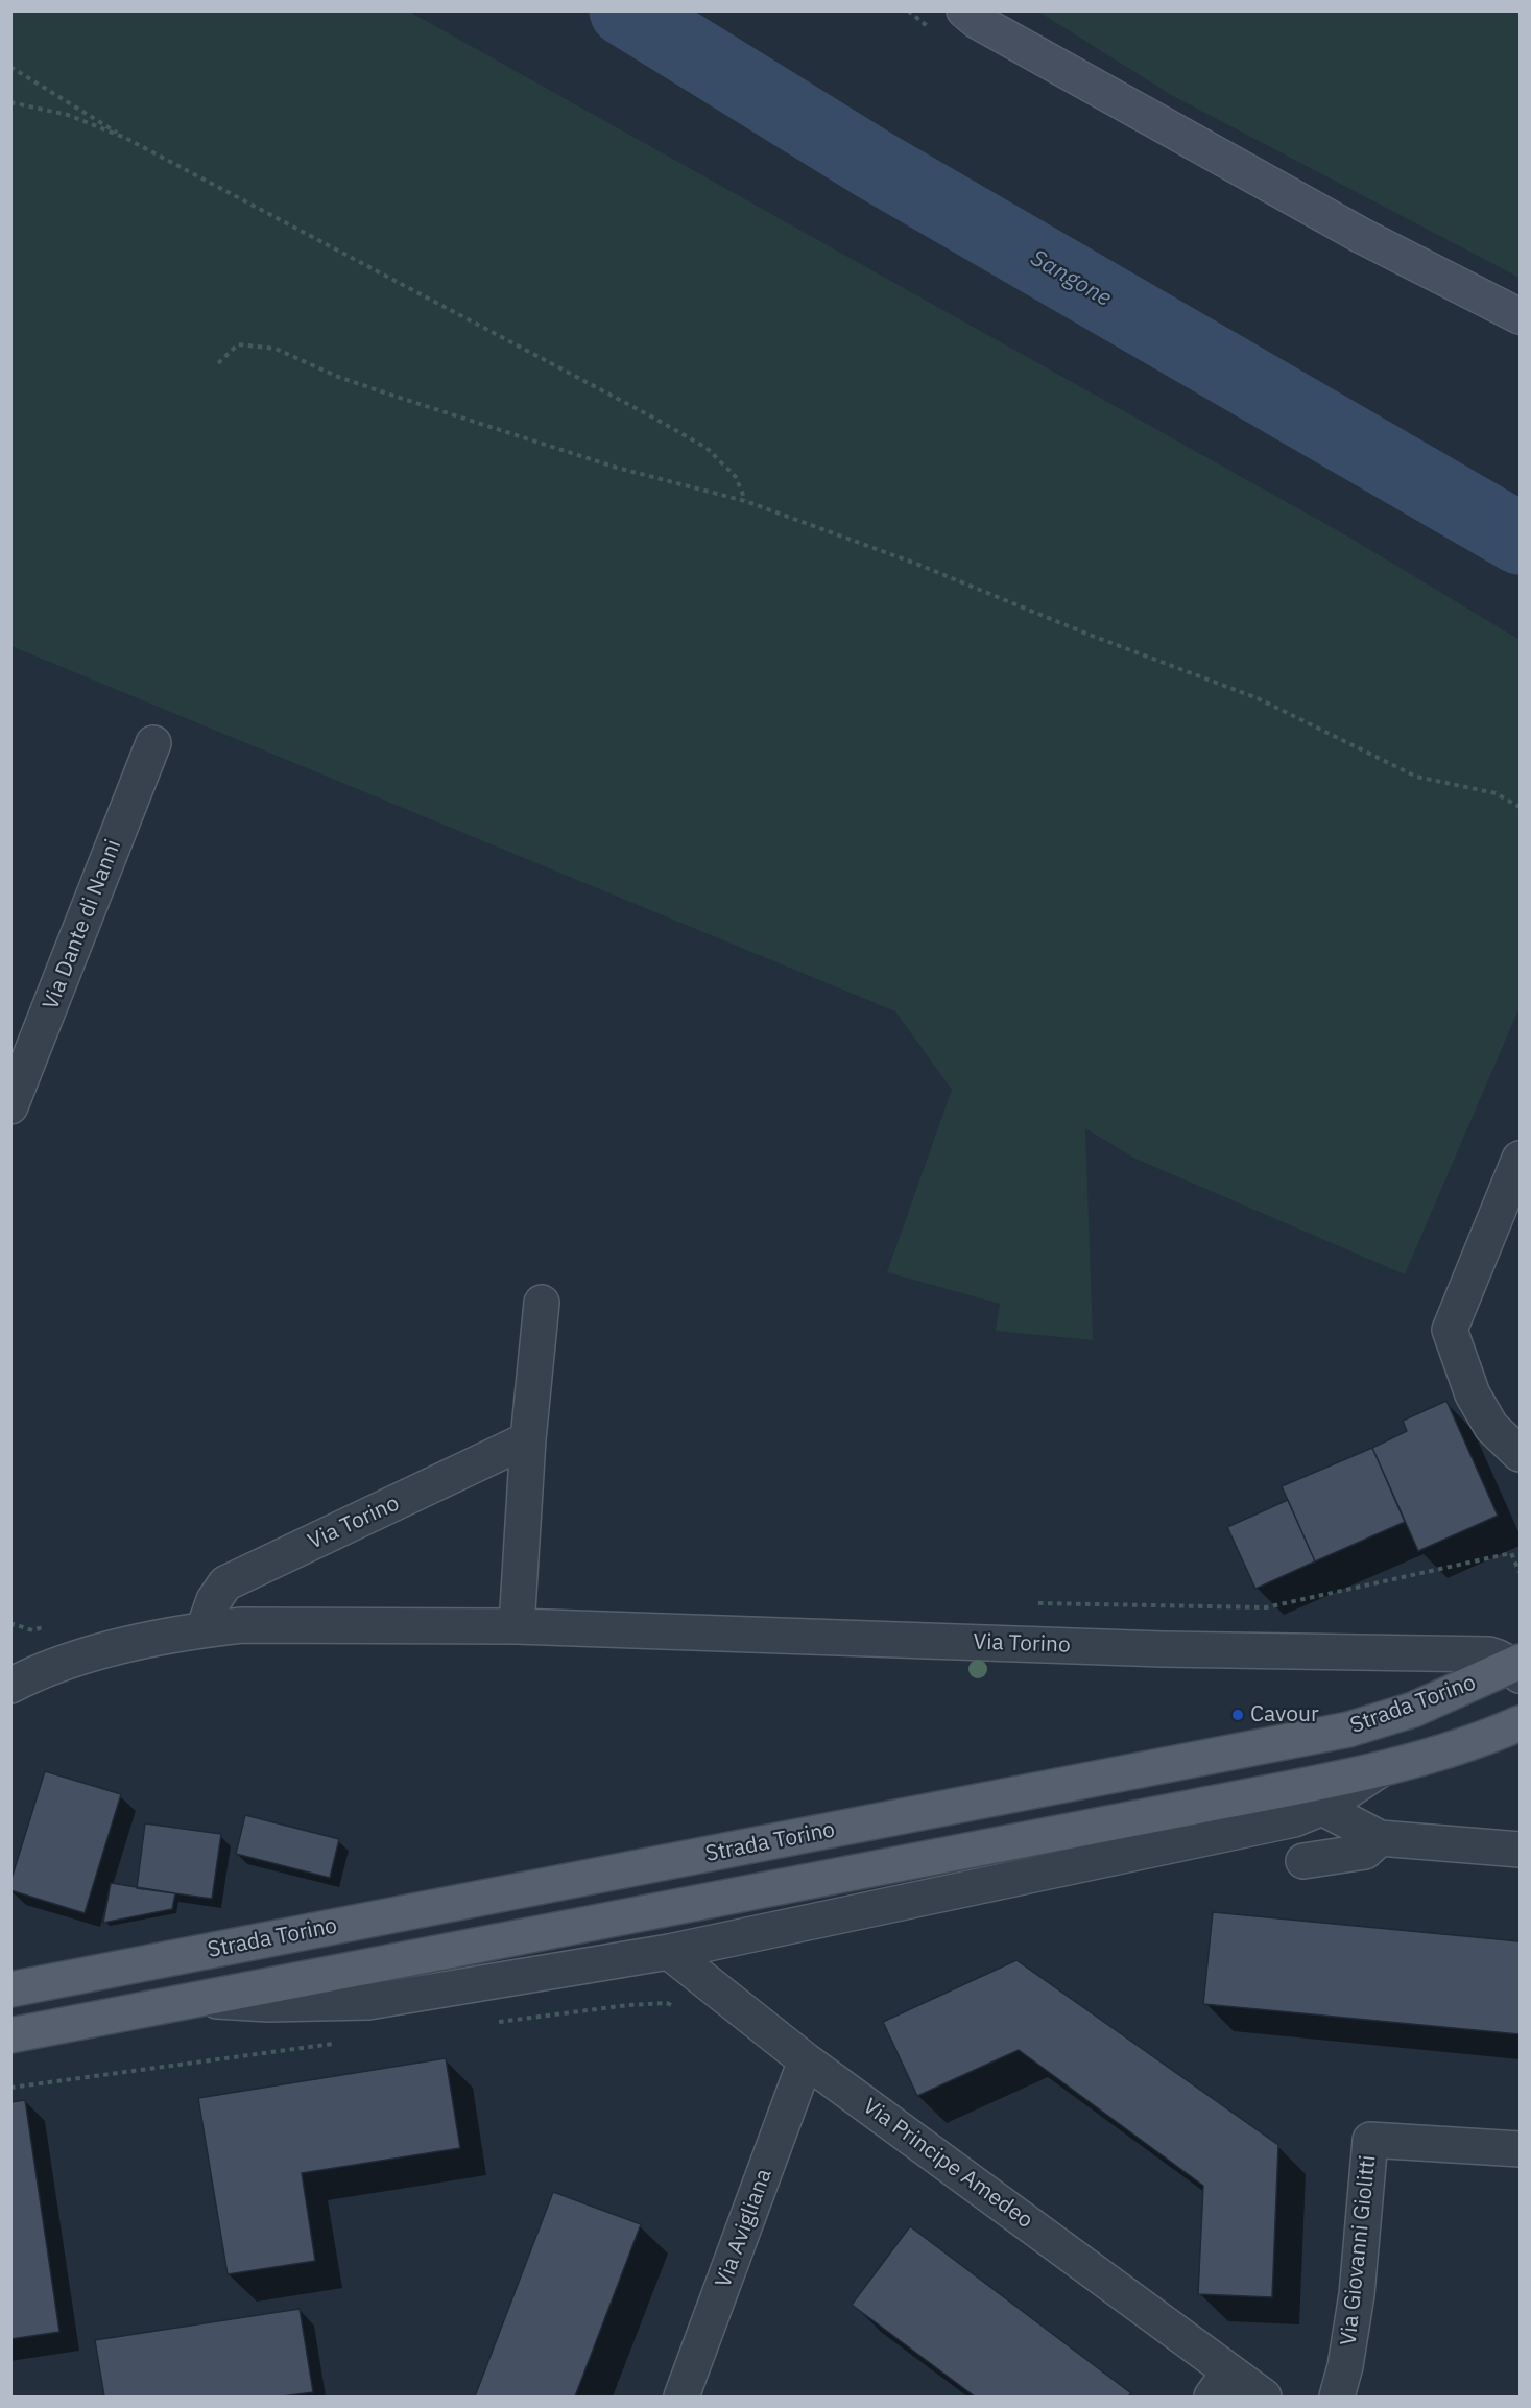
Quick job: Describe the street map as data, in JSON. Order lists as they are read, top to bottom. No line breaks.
{"streets":{"main road":["Strada Torino"],"street":["Via Dante di Nanni","Via Torino","Via Principe Amedeo","Via Avigliana","Via Giovanni Giolitti"]},"crossings":[["Via Torino","Strada Torino"],["Strada Torino","Via Principe Amedeo"],["Via Principe Amedeo","Via Avigliana"]],"water":["Sangone"],"places":["Cavour"]}
